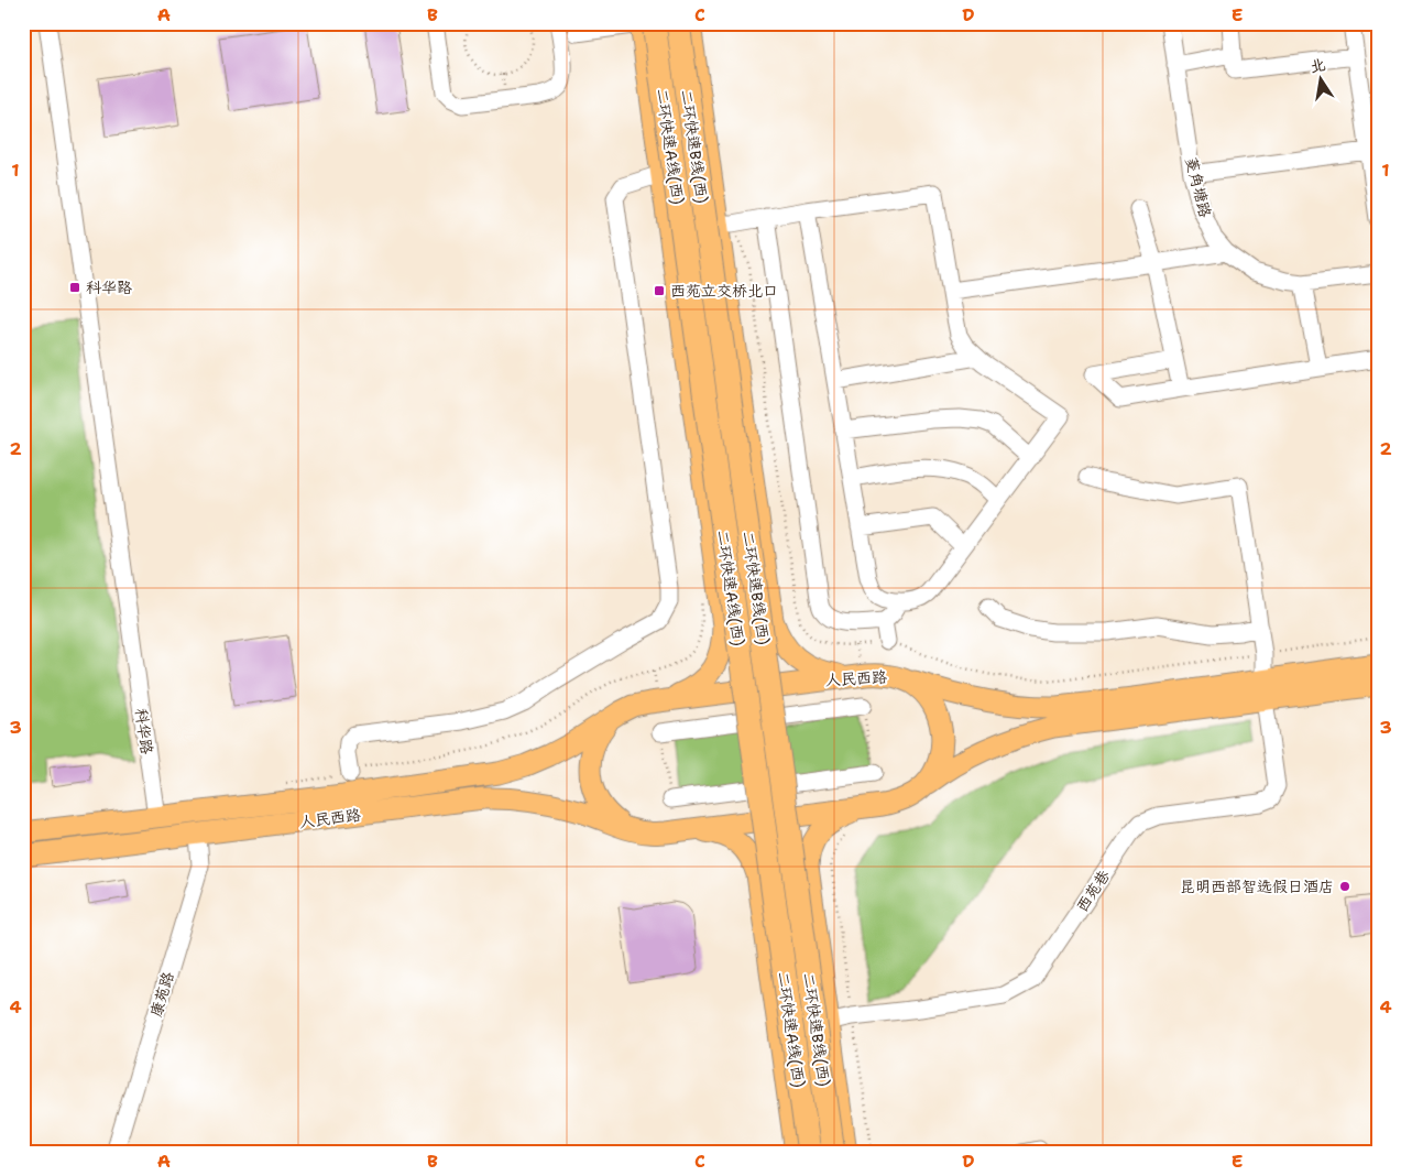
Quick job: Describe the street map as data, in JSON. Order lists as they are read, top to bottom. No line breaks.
{"streets":{"highway":["二环快速A线(西)","二环快速B线(西)"],"main road":["人民西路"],"street":["菱角塘路","科华路","西苑巷","康苑路"]},"crossings":[["人民西路","科华路"],["人民西路","康苑路"]],"places":{"transit":["科华路","西苑立交桥北口"],"other":["昆明西部智选假日酒店"]},"north":"top","grid":{"columns":["A","B","C","D","E"],"rows":["1","2","3","4"]}}
